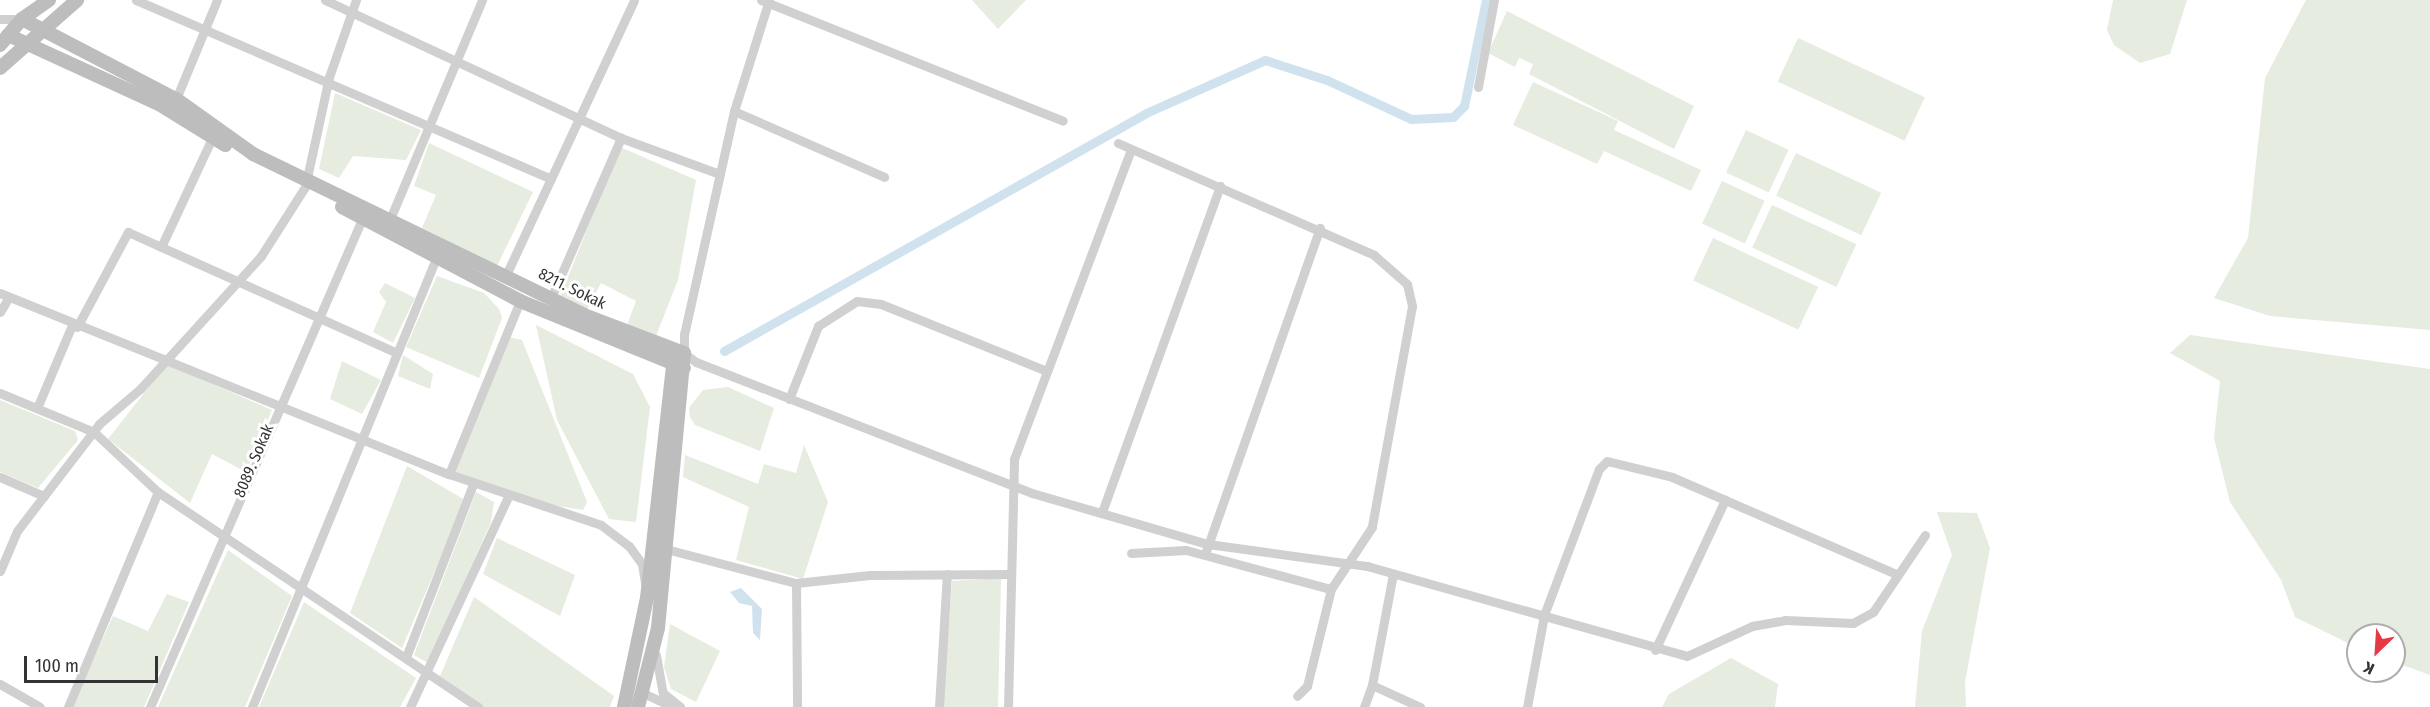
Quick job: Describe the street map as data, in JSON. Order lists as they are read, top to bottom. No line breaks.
{"streets":{"street":["8211. Sokak","8089. Sokak"]},"scale_bar":"100 m","north":"bottom left"}
